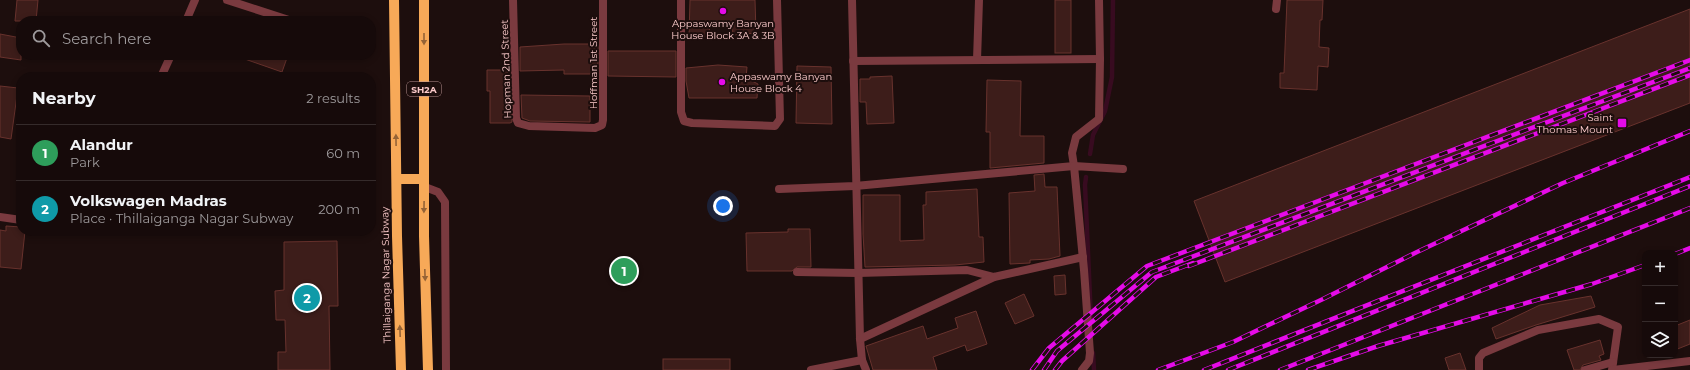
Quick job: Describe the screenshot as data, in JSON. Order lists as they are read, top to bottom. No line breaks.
{"streets":{"main road":["SH2A","Thillaiganga Nagar Subway"],"street":["Hoffman 1st Street","Hopman 2nd Street"]},"crossings":[["Hoffman 1st Street","Hopman 2nd Street"],["SH2A","Thillaiganga Nagar Subway"]],"places":{"other":["Appaswamy Banyan House Block 3A & 3B","Appaswamy Banyan House Block 4"],"transit":["Saint Thomas Mount"]},"page":{"search":"Search here","heading":["Nearby","2 results"],"list":[{"mark":"1","name":"Alandur","note":"Park","value":"60 m"},{"mark":"2","name":"Volkswagen Madras","note":"Place · Thillaiganga Nagar Subway","value":"200 m"}],"map_buttons":["+","−"],"pins":["1","2"]}}
